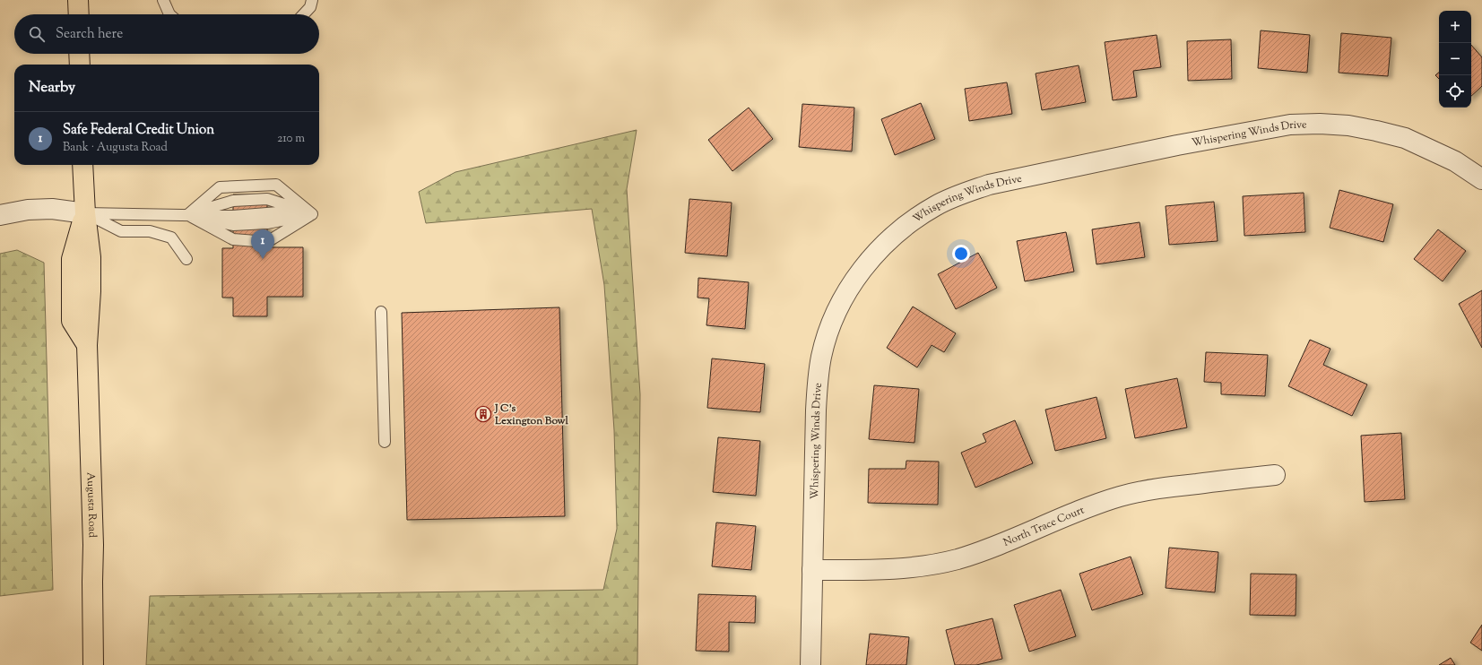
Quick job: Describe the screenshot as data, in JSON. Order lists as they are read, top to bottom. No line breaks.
{"streets":{"main road":["Augusta Road"],"street":["Whispering Winds Drive","North Trace Court"]},"crossings":[["Whispering Winds Drive","North Trace Court"]],"places":{"building":["J C's Lexington Bowl"]},"page":{"map_buttons":["+","−"],"search":"Search here","heading":"Nearby","list":[{"mark":"1","name":"Safe Federal Credit Union","note":"Bank · Augusta Road","value":"210 m"}],"pins":"1"}}
